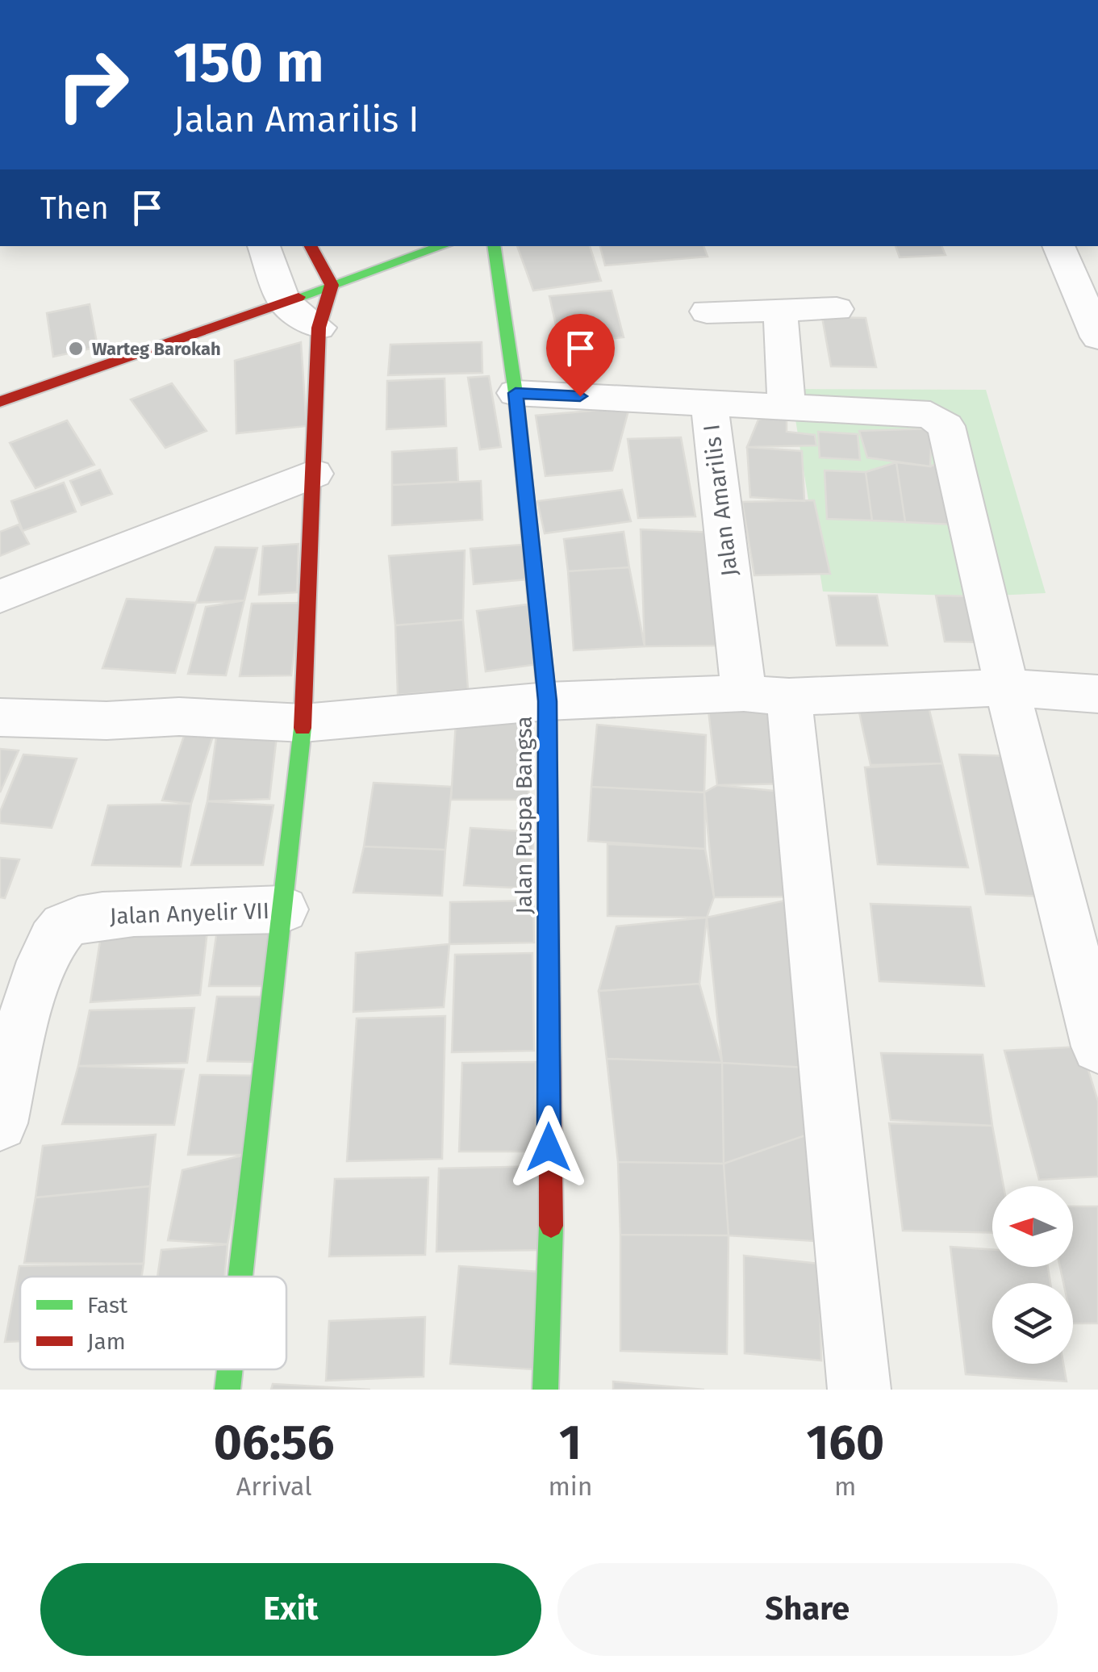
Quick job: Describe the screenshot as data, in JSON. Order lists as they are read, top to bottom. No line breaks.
{"streets":{"street":["Jalan Amarilis I","Jalan Puspa Bangsa","Jalan Anyelir VII"]},"crossings":[["Jalan Amarilis I","Jalan Puspa Bangsa"]],"places":["Warteg Barokah"],"legend":["Fast","Jam"],"north":"left","page":{"turn":["150 m","Jalan Amarilis I"],"then":"Then","eta":["06:56","Arrival","1","min","160","m"],"buttons":["Exit","Share"]}}
